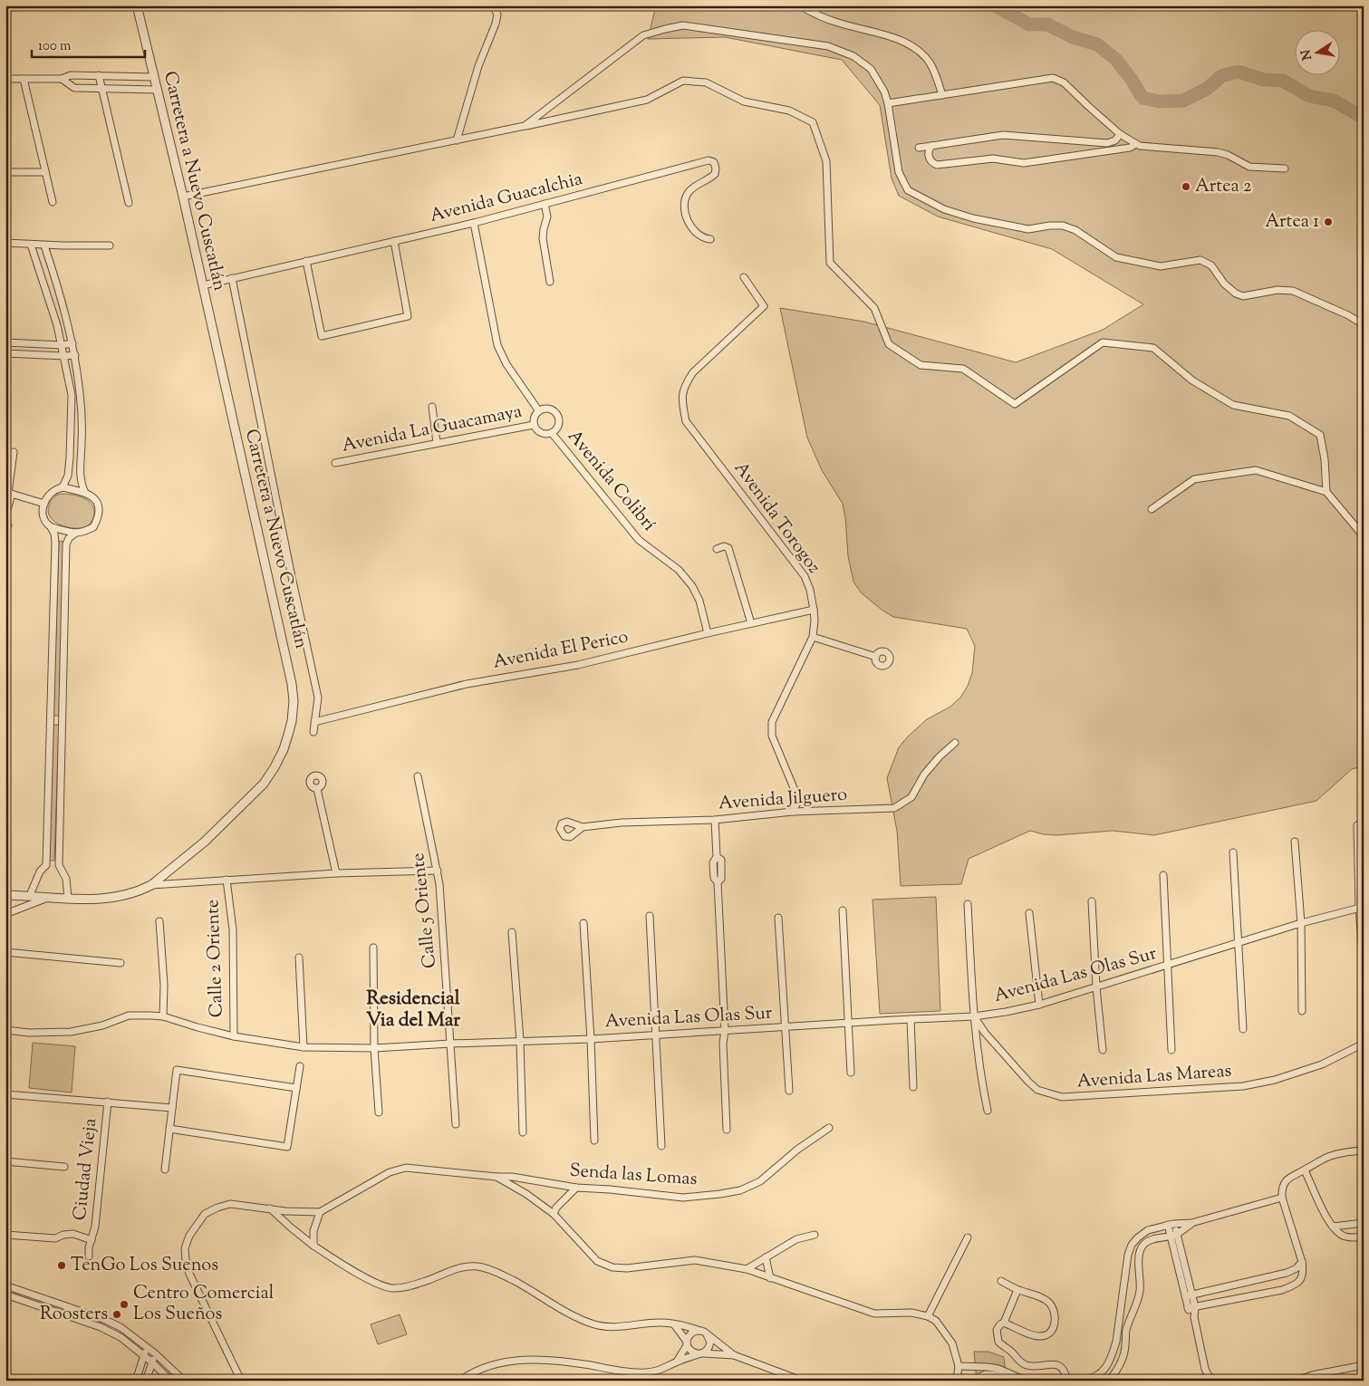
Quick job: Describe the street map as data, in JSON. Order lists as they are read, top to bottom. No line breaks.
{"streets":{"street":["Carretera a Nuevo Cuscatlán","Avenida Guacalchia","Avenida La Guacamaya","Avenida Colibrí","Avenida Torogoz","Avenida El Perico","Avenida Jilguero","Calle 5 Oriente","Calle 2 Oriente","Avenida Las Olas Sur","Avenida Las Mareas","Ciudad Vieja","Senda las Lomas"]},"crossings":[["Carretera a Nuevo Cuscatlán","Avenida Guacalchia"],["Avenida La Guacamaya","Avenida Colibrí"],["Avenida Colibrí","Avenida El Perico"],["Avenida Torogoz","Avenida El Perico"],["Avenida Torogoz","Avenida Jilguero"],["Calle 5 Oriente","Avenida Las Olas Sur"],["Calle 2 Oriente","Avenida Las Olas Sur"],["Avenida Las Olas Sur","Avenida Las Mareas"]],"districts":["Residencial Via del Mar"],"places":["Artea 2","Artea 1","TenGo Los Suenos","Centro Comercial Los Sueños","Roosters"],"scale_bar":"100 m","north":"left"}
